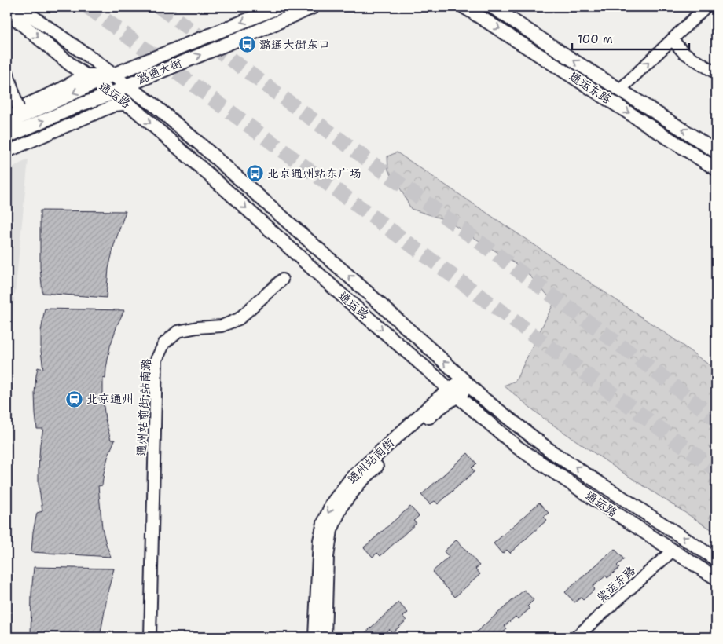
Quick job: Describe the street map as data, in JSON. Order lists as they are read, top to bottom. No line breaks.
{"streets":{"main road":["潞通大街","通运东路","通运路","通州站南街"],"street":["通州站前街;站南潞","紫运东路"]},"crossings":[["潞通大街","通运路"],["通运路","通州站南街"],["通运路","紫运东路"]],"places":{"bus stop":["潞通大街东口","北京通州站东广场"],"station":["北京通州"]},"scale_bar":"100 m"}
